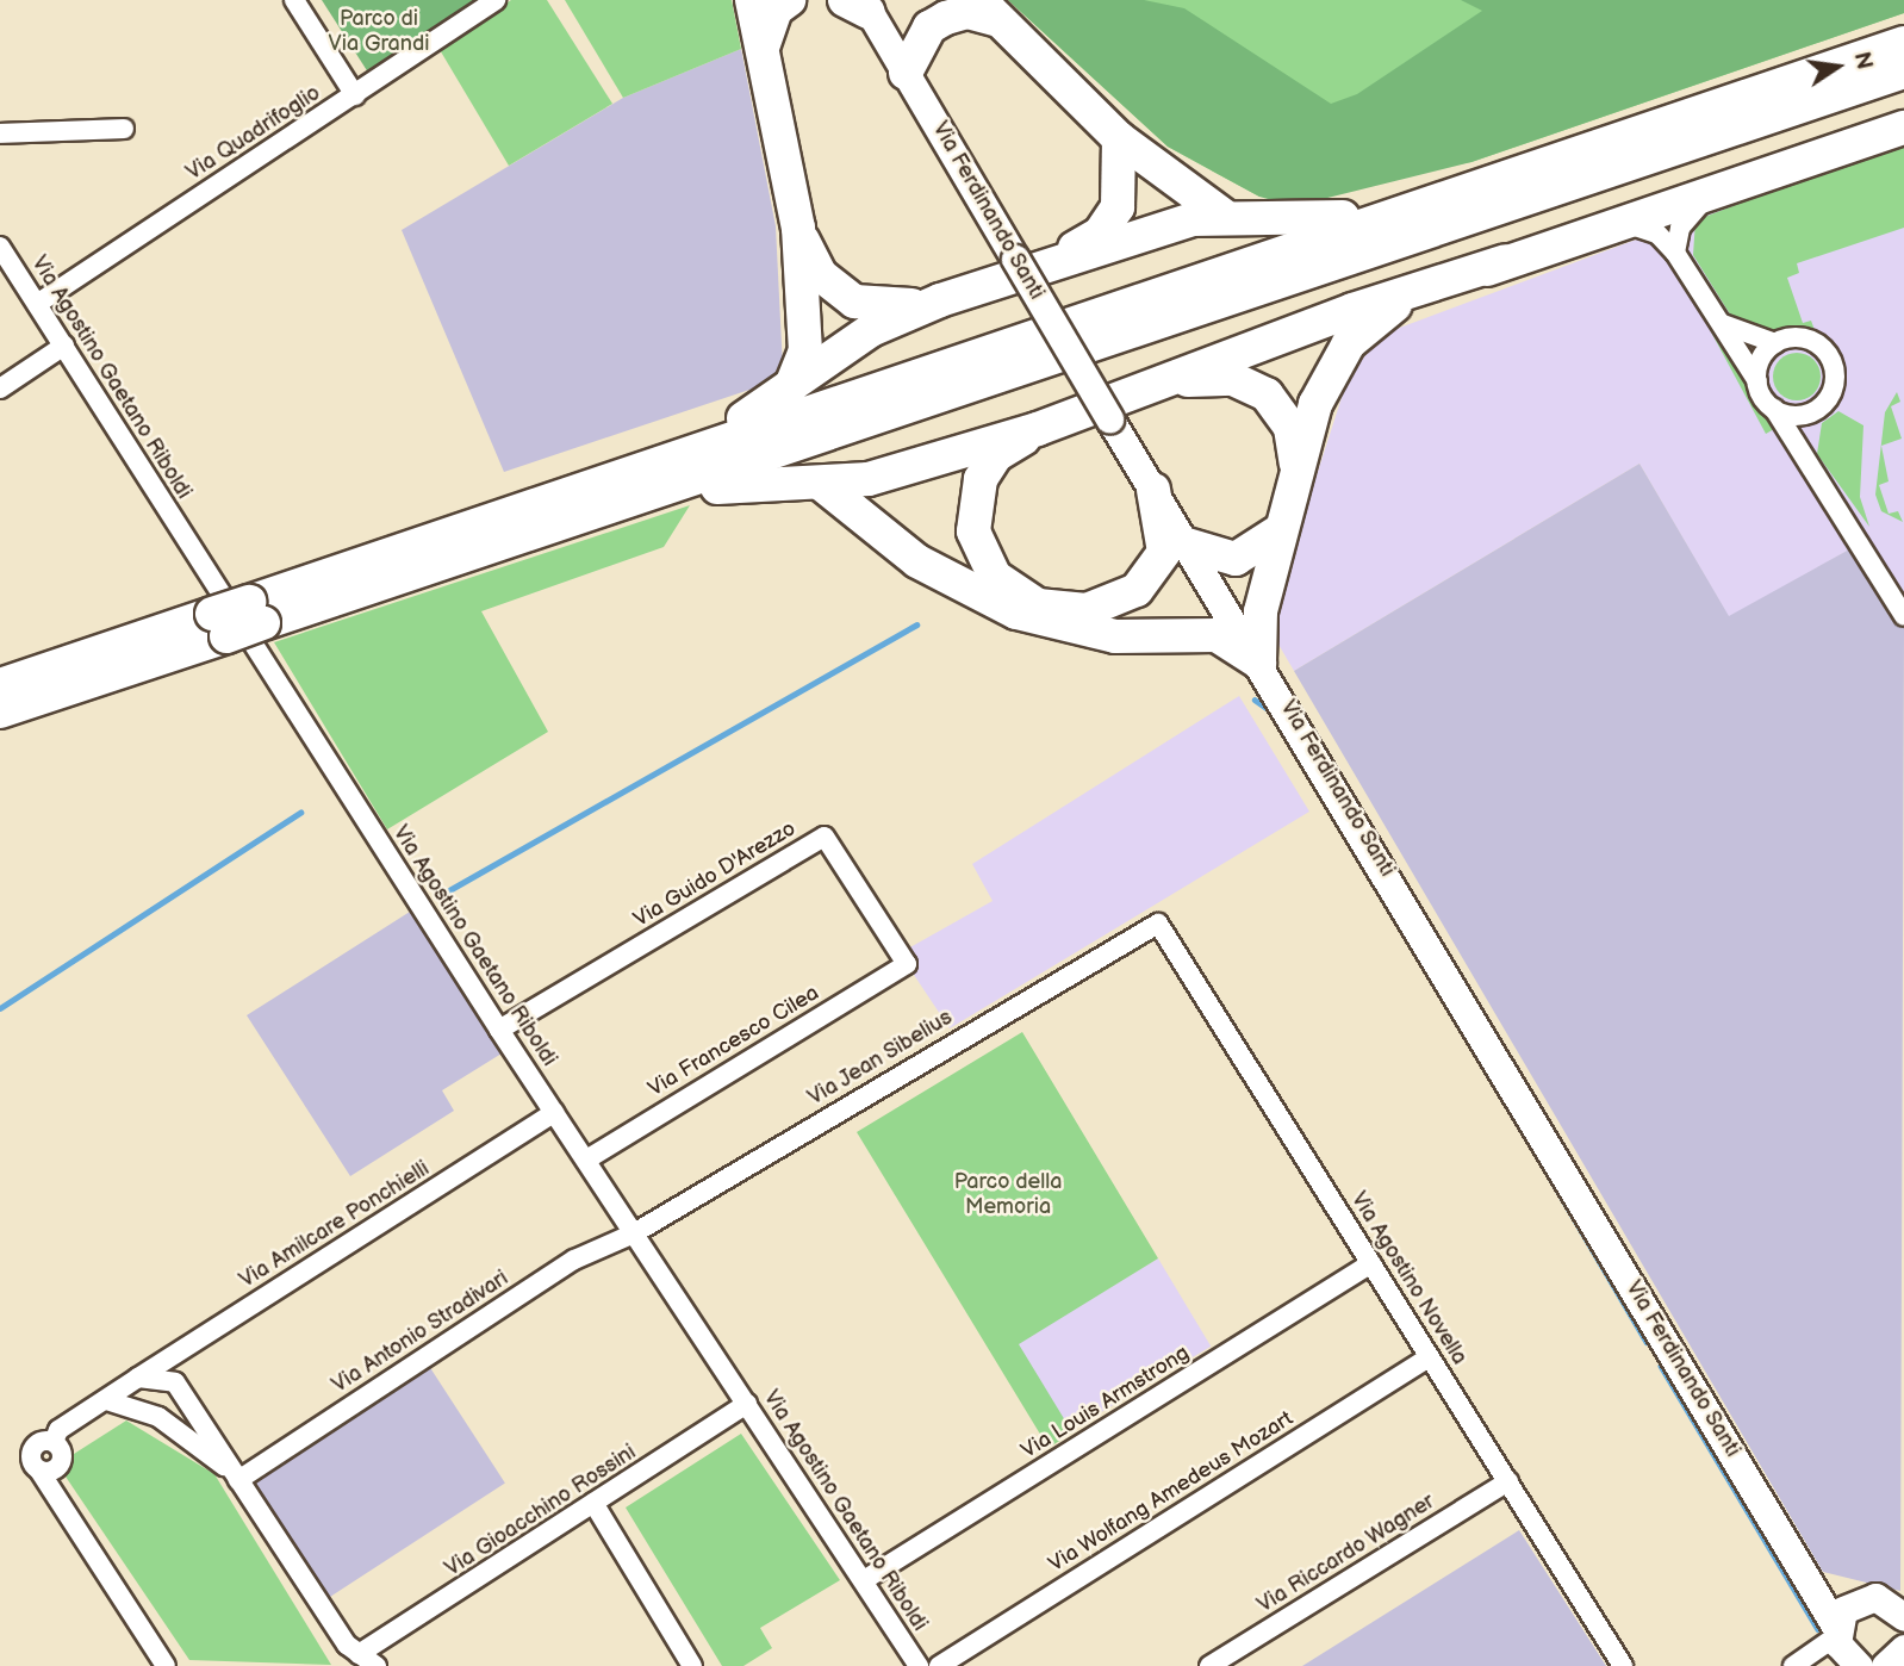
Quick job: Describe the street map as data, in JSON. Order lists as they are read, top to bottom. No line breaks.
{"streets":{"main road":["Via Ferdinando Santi"],"street":["Via Quadrifoglio","Via Agostino Gaetano Riboldi","Via Guido D'Arezzo","Via Francesco Cilea","Via Jean Sibelius","Via Amilcare Ponchielli","Via Agostino Novella","Via Antonio Stradivari","Via Louis Armstrong","Via Wolfang Amedeus Mozart","Via Gioacchino Rossini","Via Riccardo Wagner"]},"crossings":[["Via Quadrifoglio","Via Agostino Gaetano Riboldi"],["Via Agostino Gaetano Riboldi","Via Guido D'Arezzo"],["Via Agostino Gaetano Riboldi","Via Francesco Cilea"],["Via Agostino Gaetano Riboldi","Via Jean Sibelius"],["Via Agostino Gaetano Riboldi","Via Amilcare Ponchielli"],["Via Agostino Gaetano Riboldi","Via Antonio Stradivari"],["Via Agostino Gaetano Riboldi","Via Louis Armstrong"],["Via Agostino Gaetano Riboldi","Via Gioacchino Rossini"],["Via Guido D'Arezzo","Via Francesco Cilea"],["Via Jean Sibelius","Via Agostino Novella"],["Via Jean Sibelius","Via Antonio Stradivari"],["Via Agostino Novella","Via Louis Armstrong"],["Via Agostino Novella","Via Wolfang Amedeus Mozart"],["Via Agostino Novella","Via Riccardo Wagner"]],"parks":["Parco di Via Grandi","Parco della Memoria"],"north":"right"}
